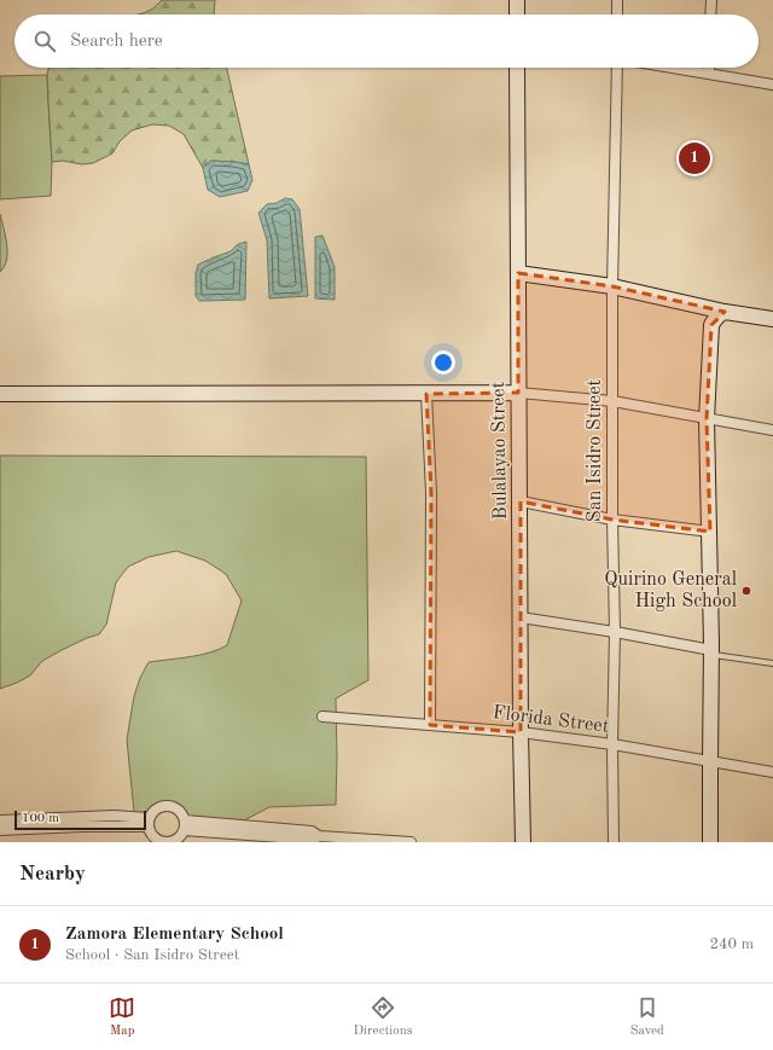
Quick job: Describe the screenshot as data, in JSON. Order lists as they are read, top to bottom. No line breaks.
{"streets":{"street":["Bulalayao Street","San Isidro Street","Florida Street"]},"crossings":[["Bulalayao Street","Florida Street"],["San Isidro Street","Florida Street"]],"places":["Quirino General High School"],"scale_bar":"100 m","page":{"search":"Search here","pins":"1","scale":"100 m","heading":"Nearby","list":[{"mark":"1","name":"Zamora Elementary School","note":"School · San Isidro Street","value":"240 m"}],"nav":["Map","Directions","Saved"]}}
